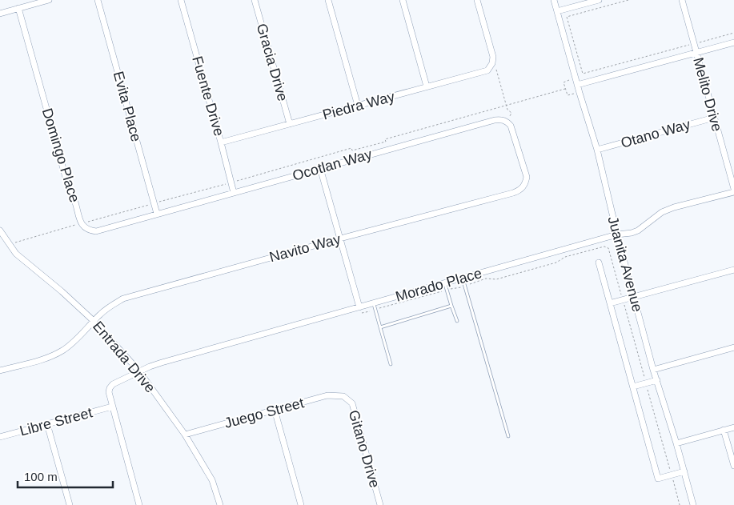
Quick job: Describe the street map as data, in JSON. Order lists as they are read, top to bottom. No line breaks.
{"streets":{"street":["Gracia Drive","Melito Drive","Fuente Drive","Piedra Way","Evita Place","Otano Way","Domingo Place","Ocotlan Way","Navito Way","Juanita Avenue","Morado Place","Entrada Drive","Juego Street","Libre Street","Gitano Drive"]},"crossings":[["Gracia Drive","Piedra Way"],["Melito Drive","Otano Way"],["Fuente Drive","Piedra Way"],["Fuente Drive","Ocotlan Way"],["Evita Place","Ocotlan Way"],["Otano Way","Juanita Avenue"],["Ocotlan Way","Navito Way"],["Navito Way","Entrada Drive"],["Juanita Avenue","Morado Place"],["Morado Place","Entrada Drive"],["Morado Place","Libre Street"],["Entrada Drive","Juego Street"],["Juego Street","Gitano Drive"]],"scale_bar":"100 m"}
